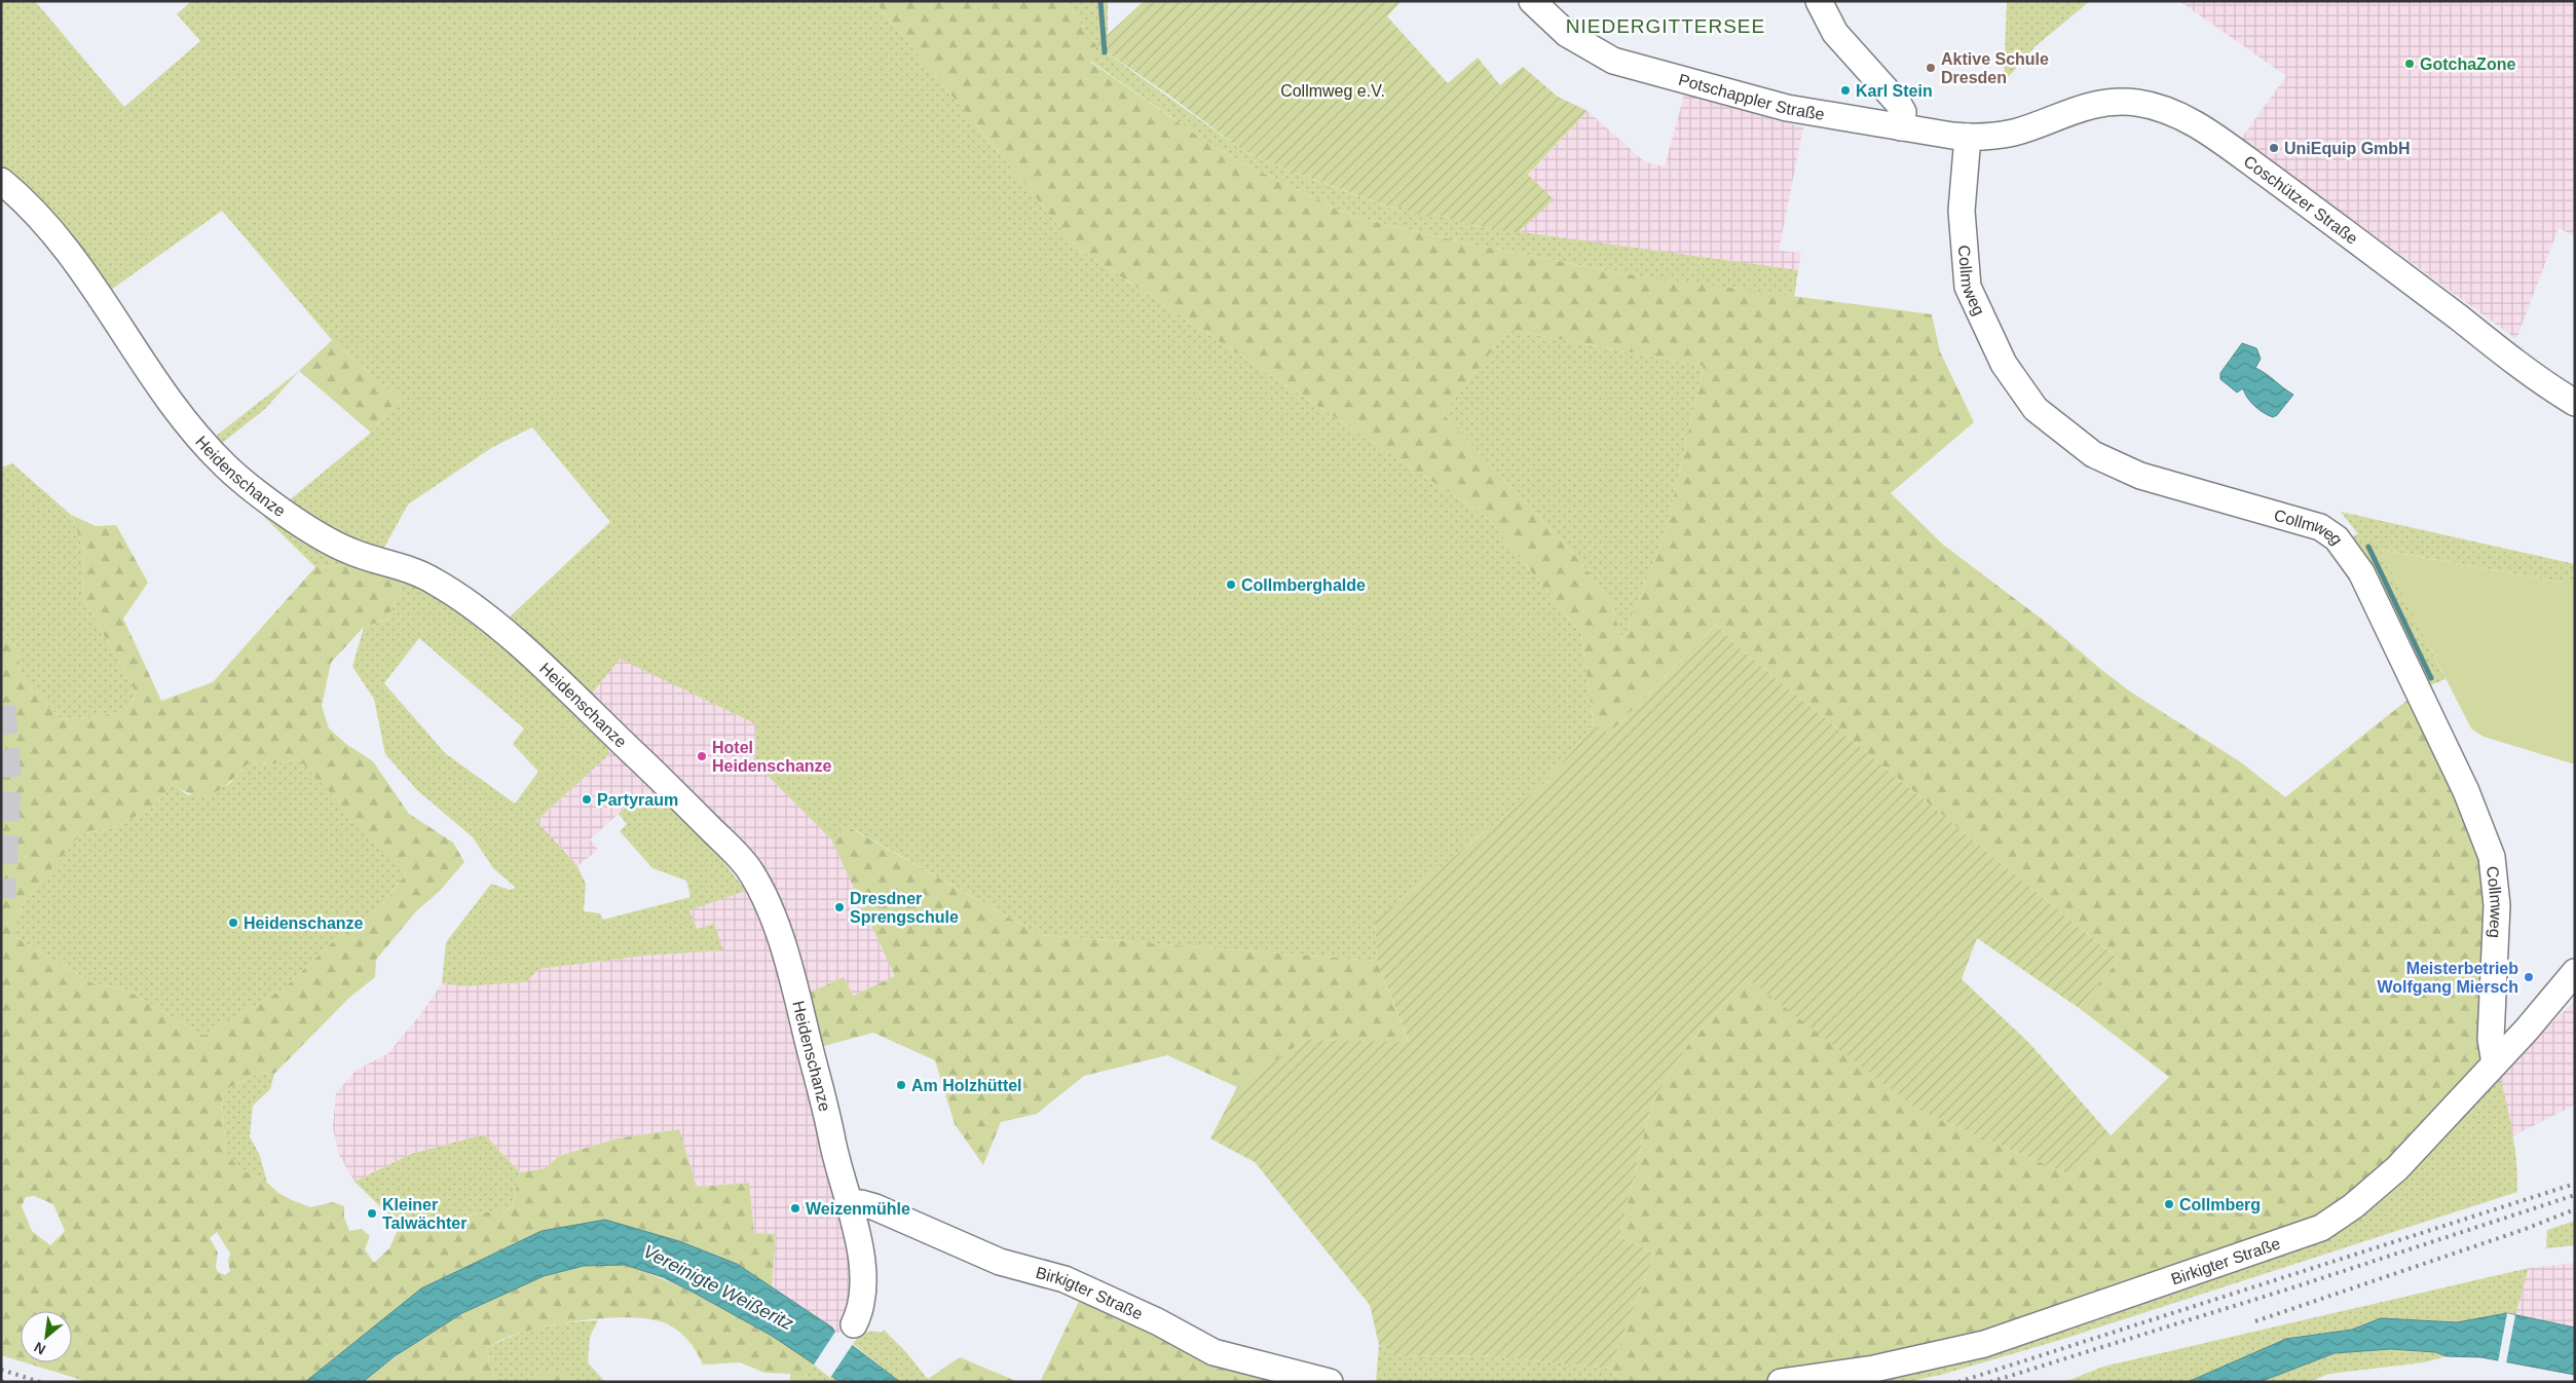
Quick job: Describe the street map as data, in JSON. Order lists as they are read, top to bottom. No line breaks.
{"streets":{"street":["Potschappler Straße","Coschützer Straße","Collmweg","Heidenschanze","Birkigter Straße"]},"crossings":[["Potschappler Straße","Coschützer Straße"],["Potschappler Straße","Collmweg"],["Coschützer Straße","Collmweg"],["Collmweg","Birkigter Straße"],["Heidenschanze","Birkigter Straße"]],"districts":["NIEDERGITTERSEE"],"water":["Vereinigte Weißeritz"],"parks":["Collmweg e.V."],"places":["GotchaZone","Aktive Schule Dresden","Karl Stein","UniEquip GmbH","Collmberghalde","Hotel Heidenschanze","Partyraum","Dresdner Sprengschule","Heidenschanze","Meisterbetrieb Wolfgang Miersch","Am Holzhüttel","Collmberg","Weizenmühle","Kleiner Talwächter"],"north":"bottom left"}
